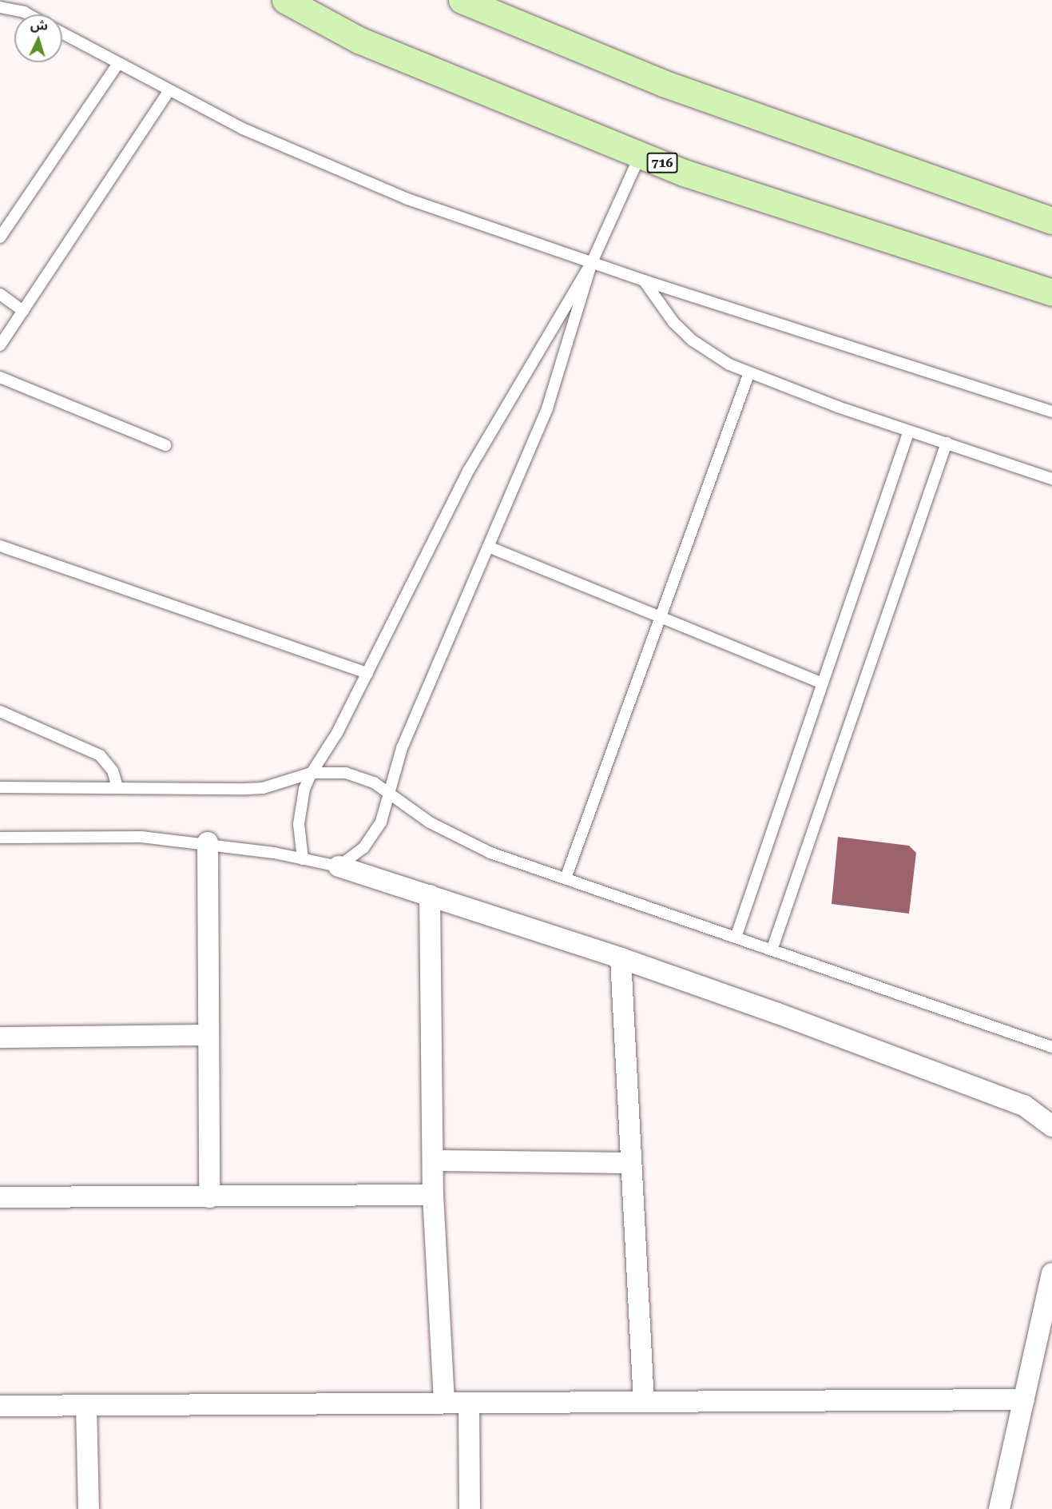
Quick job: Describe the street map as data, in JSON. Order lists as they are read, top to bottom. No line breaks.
{"streets":{"main road":["716"]},"north":"top"}
